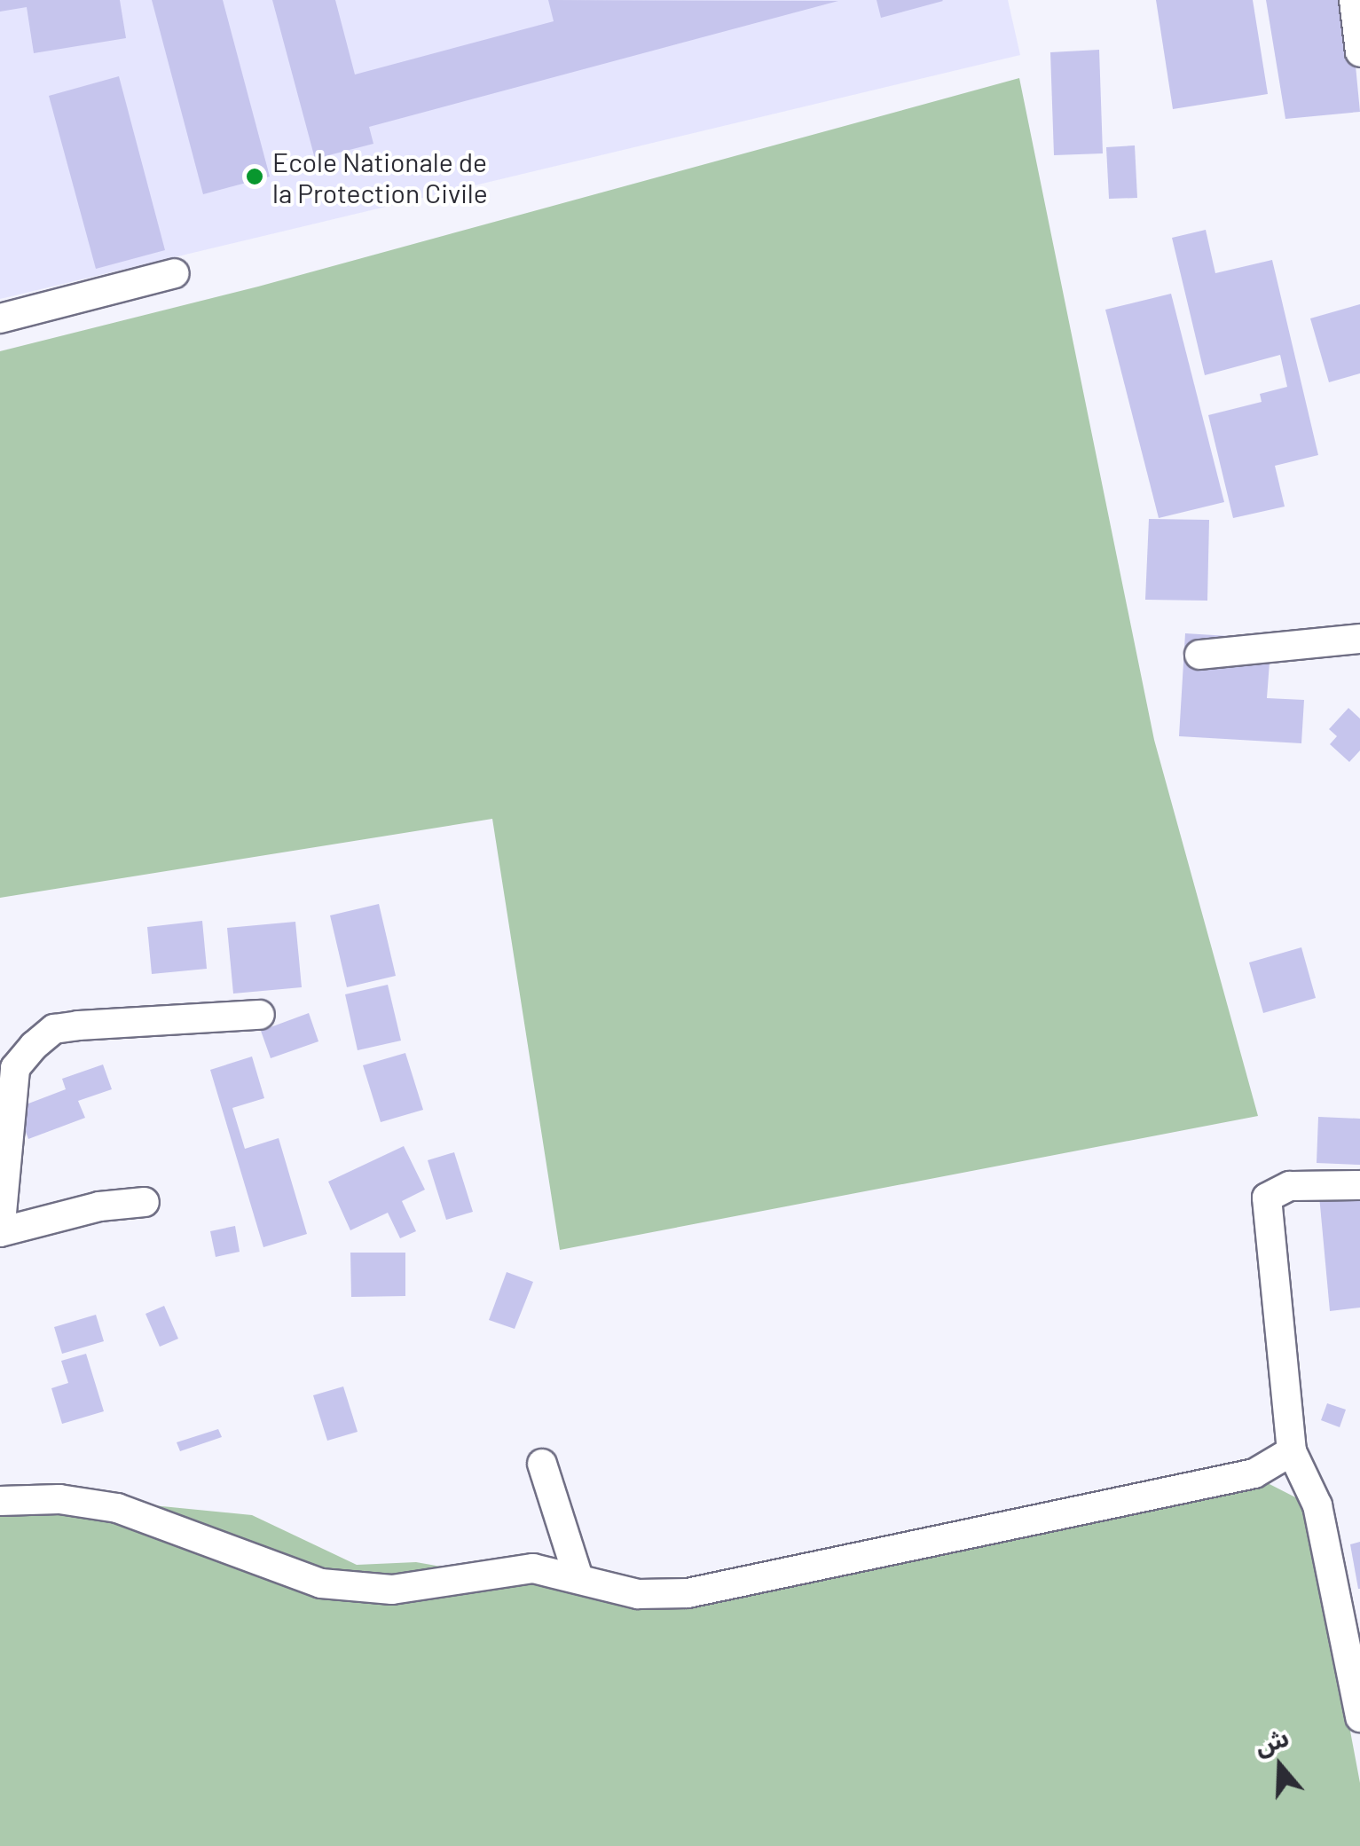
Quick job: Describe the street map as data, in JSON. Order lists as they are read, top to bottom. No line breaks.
{"places":["Ecole Nationale de la Protection Civile"],"north":"top"}
